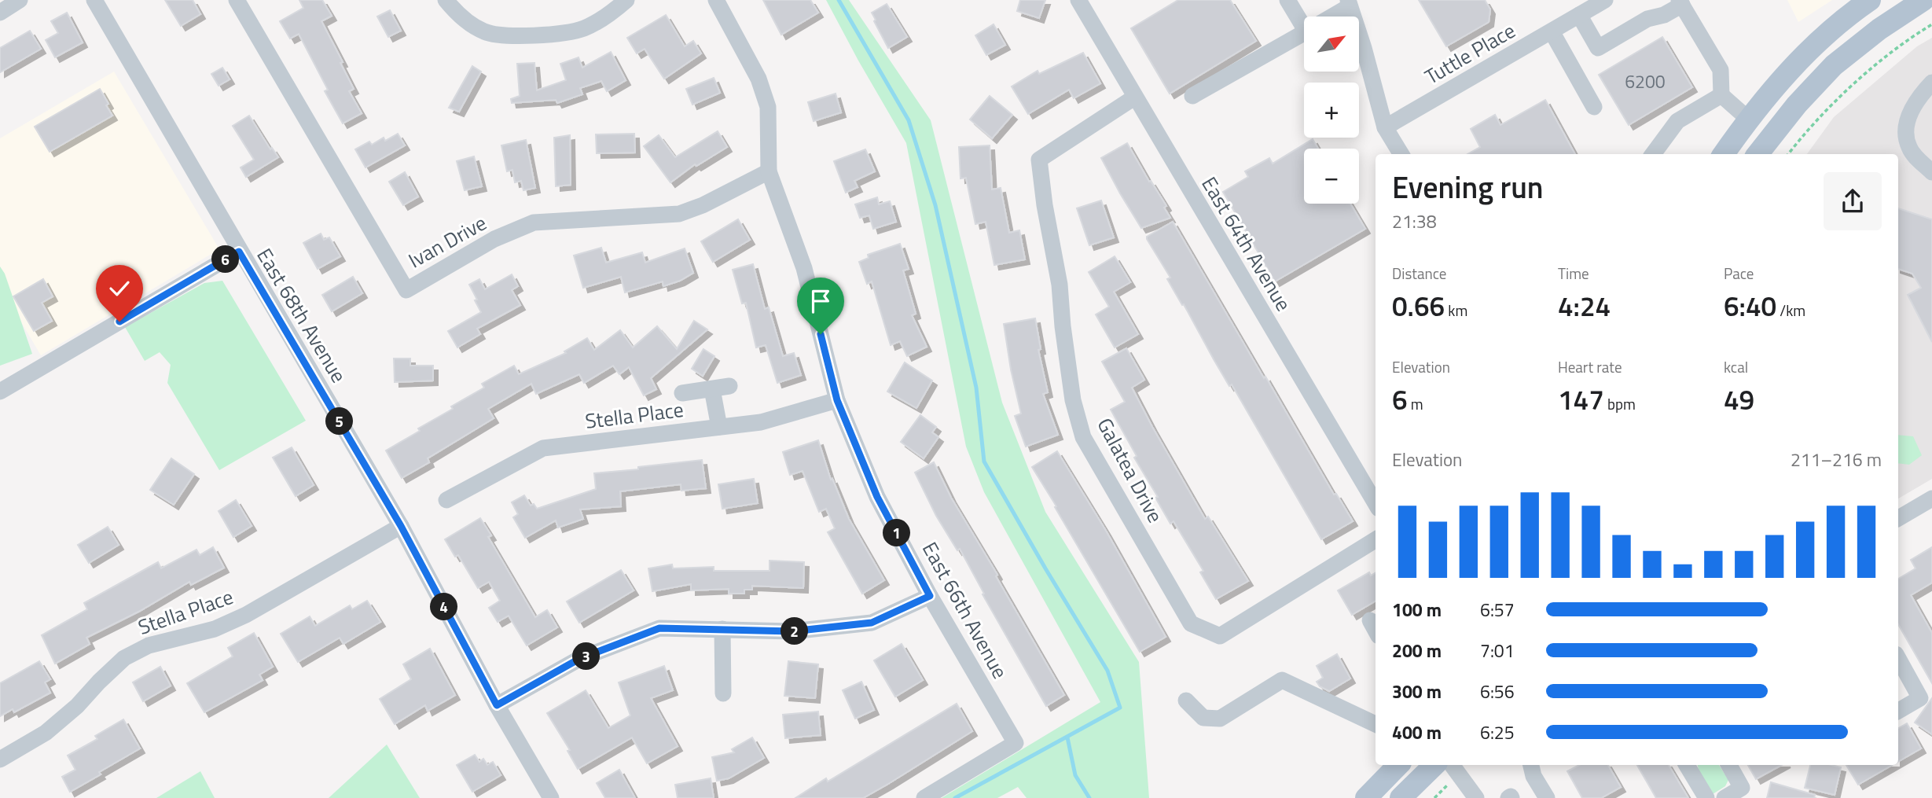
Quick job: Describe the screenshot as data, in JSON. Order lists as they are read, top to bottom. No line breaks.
{"streets":{"street":["Tuttle Place","Ivan Drive","East 64th Avenue","East 68th Avenue","Stella Place","Galatea Drive","East 66th Avenue"]},"crossings":[["Ivan Drive","East 66th Avenue"],["East 64th Avenue","Galatea Drive"],["East 68th Avenue","Stella Place"],["Stella Place","East 66th Avenue"]],"house_numbers":["6200"],"north":"top right","page":{"map_buttons":["+","−"],"heading":["Evening run","21:38"],"pins":["6","5","1","4","2","3"],"stats":[["Distance","0.66 km"],["Time","4:24"],["Pace","6:40 /km"],["Elevation","6 m"],["Heart rate","147 bpm"],["kcal","49"]],"chart":["Elevation","211–216 m"],"list":[{"name":"100 m","note":"6:57"},{"name":"200 m","note":"7:01"},{"name":"300 m","note":"6:56"},{"name":"400 m","note":"6:25"}]}}
